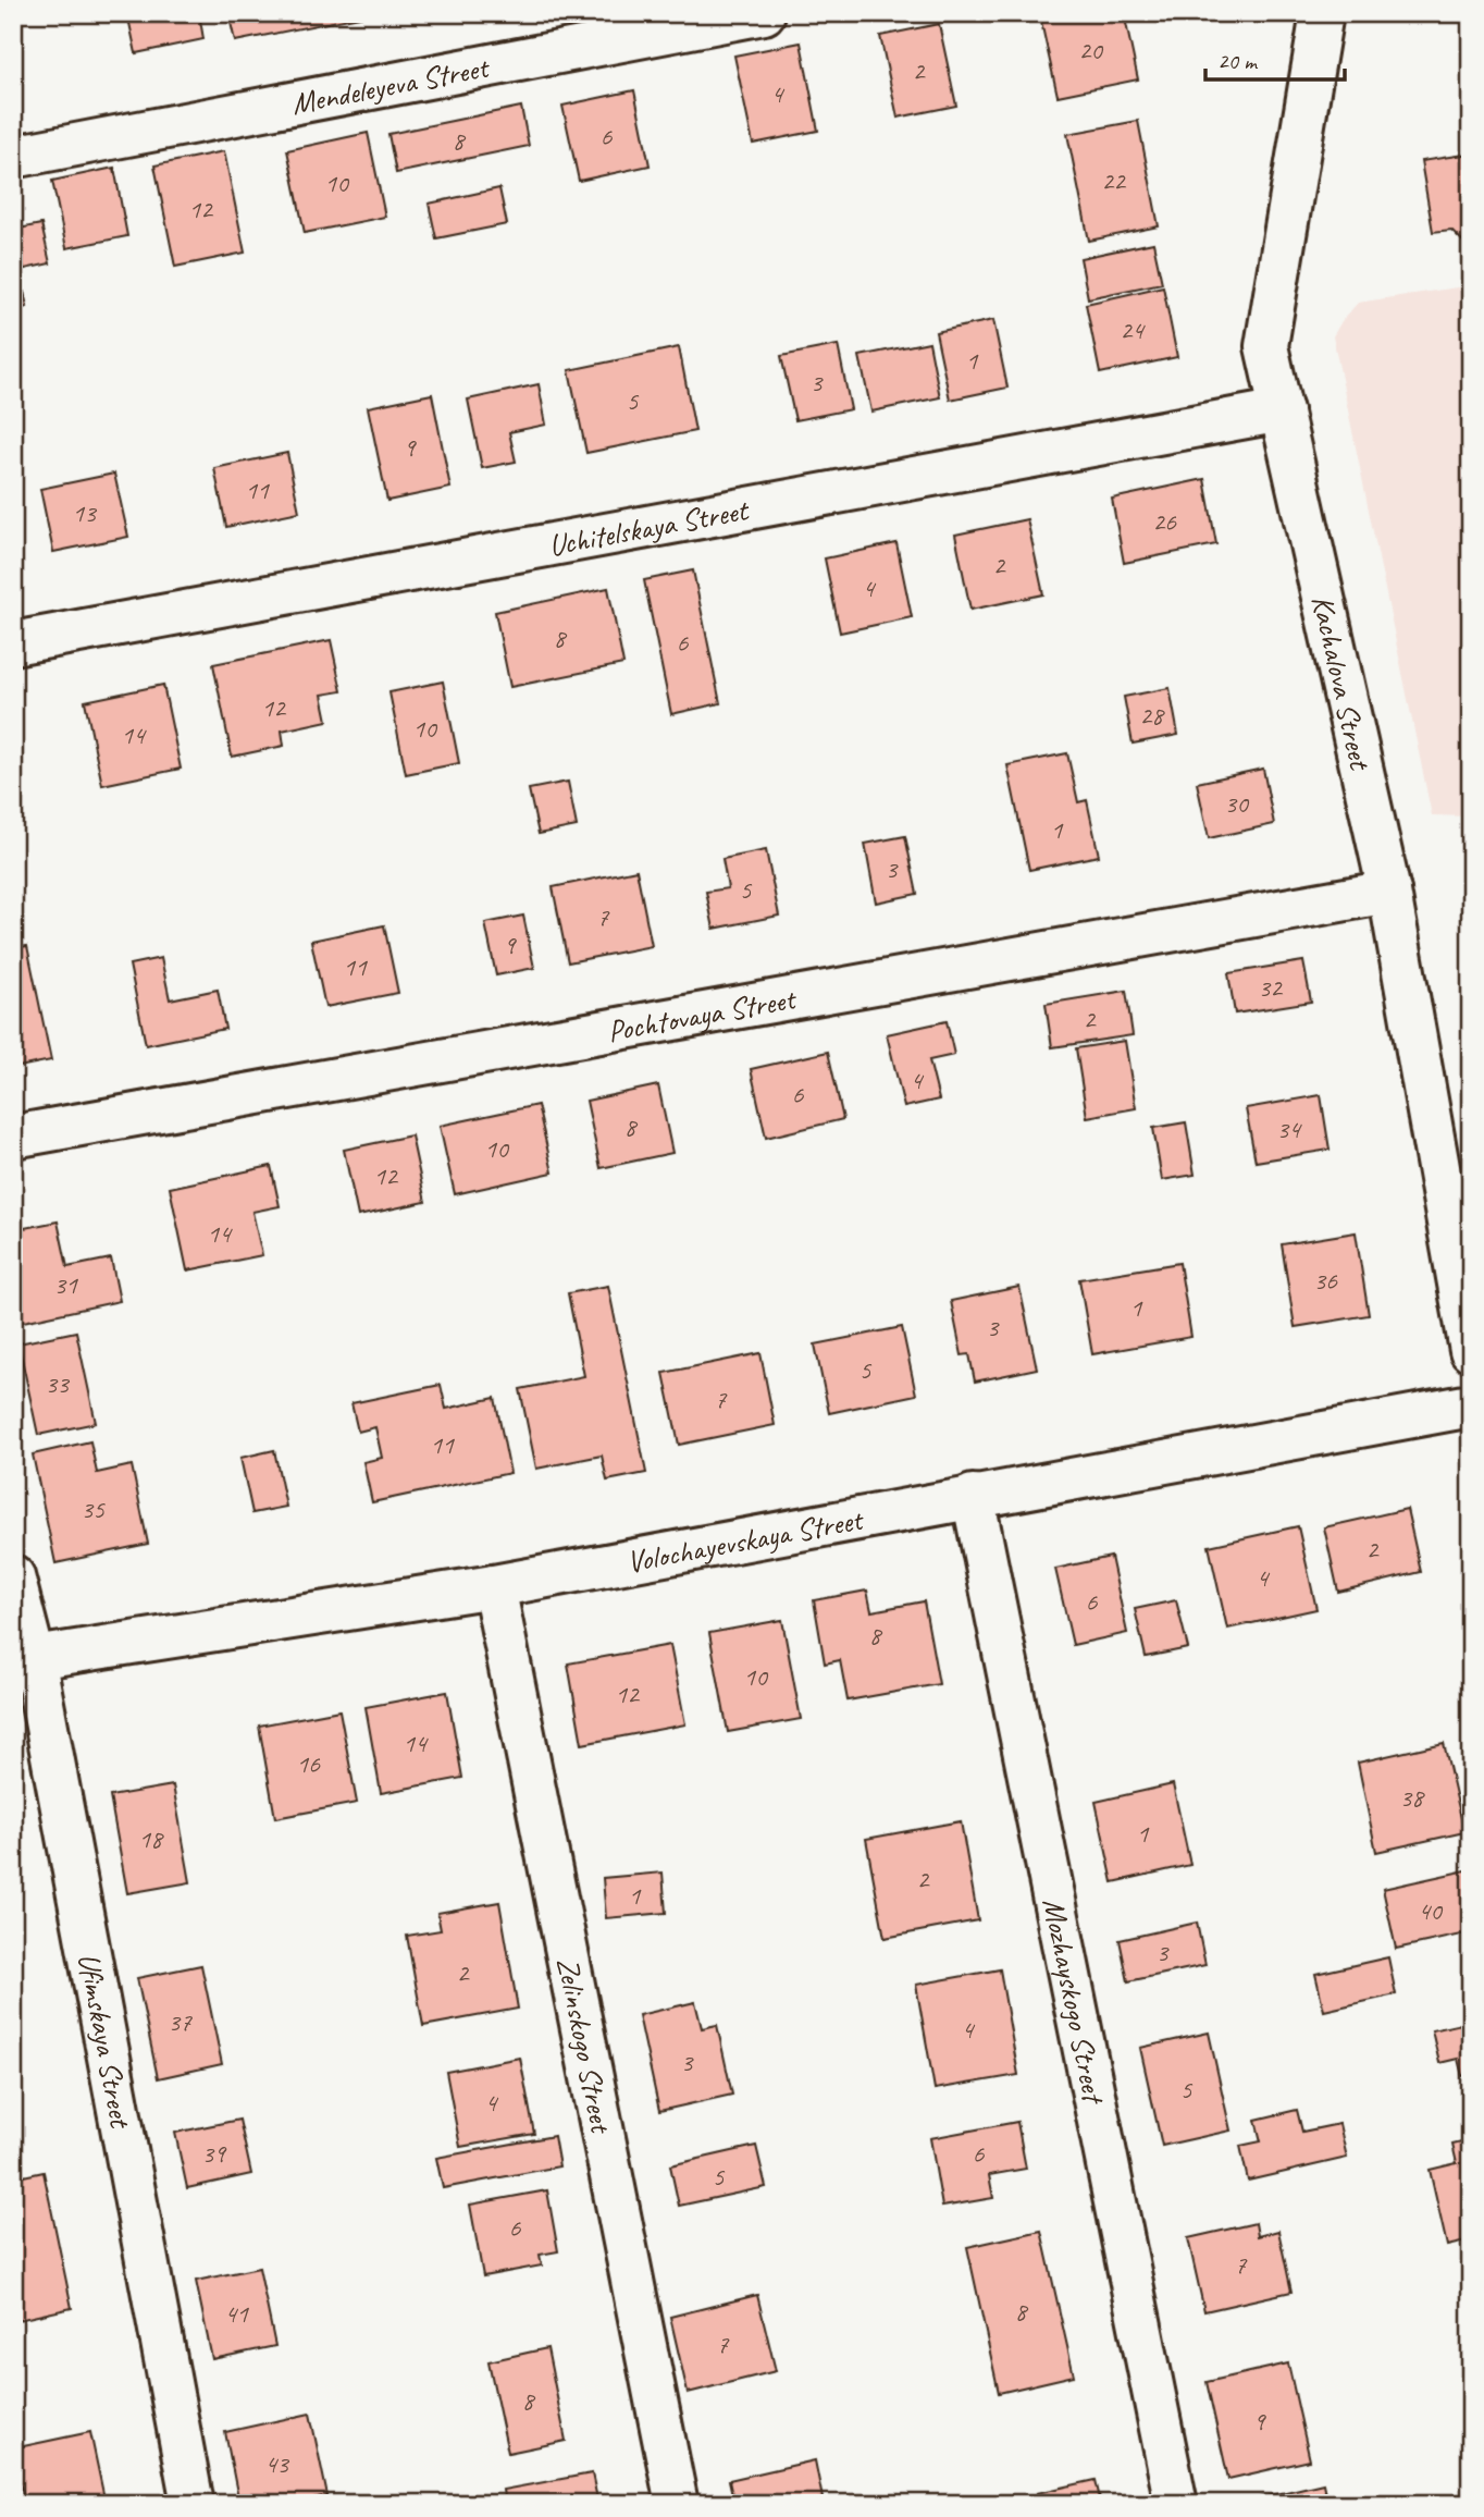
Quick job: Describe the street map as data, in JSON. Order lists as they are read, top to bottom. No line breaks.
{"streets":{"street":["Mendeleyeva Street","Uchitelskaya Street","Kachalova Street","Pochtovaya Street","Volochayevskaya Street","Mozhayskogo Street","Ufimskaya Street","Zelinskogo Street"]},"crossings":[["Uchitelskaya Street","Kachalova Street"],["Kachalova Street","Pochtovaya Street"],["Volochayevskaya Street","Mozhayskogo Street"],["Volochayevskaya Street","Ufimskaya Street"],["Volochayevskaya Street","Zelinskogo Street"]],"house_numbers":["20","2","4","6","8","22","10","12","24","1","3","5","9","11","13","26","2","4","8","6","12","28","10","14","30","1","3","5","7","9","11","32","2","4","6","8","34","10","12","14","36","31","1","3","5","33","7","11","35","2","4","6","8","10","12","14","16","38","1","18","2","1","40","3","2","37","4","3","5","4","39","6","5","6","7","8","41","7","8","9","43"],"scale_bar":"20 m"}
